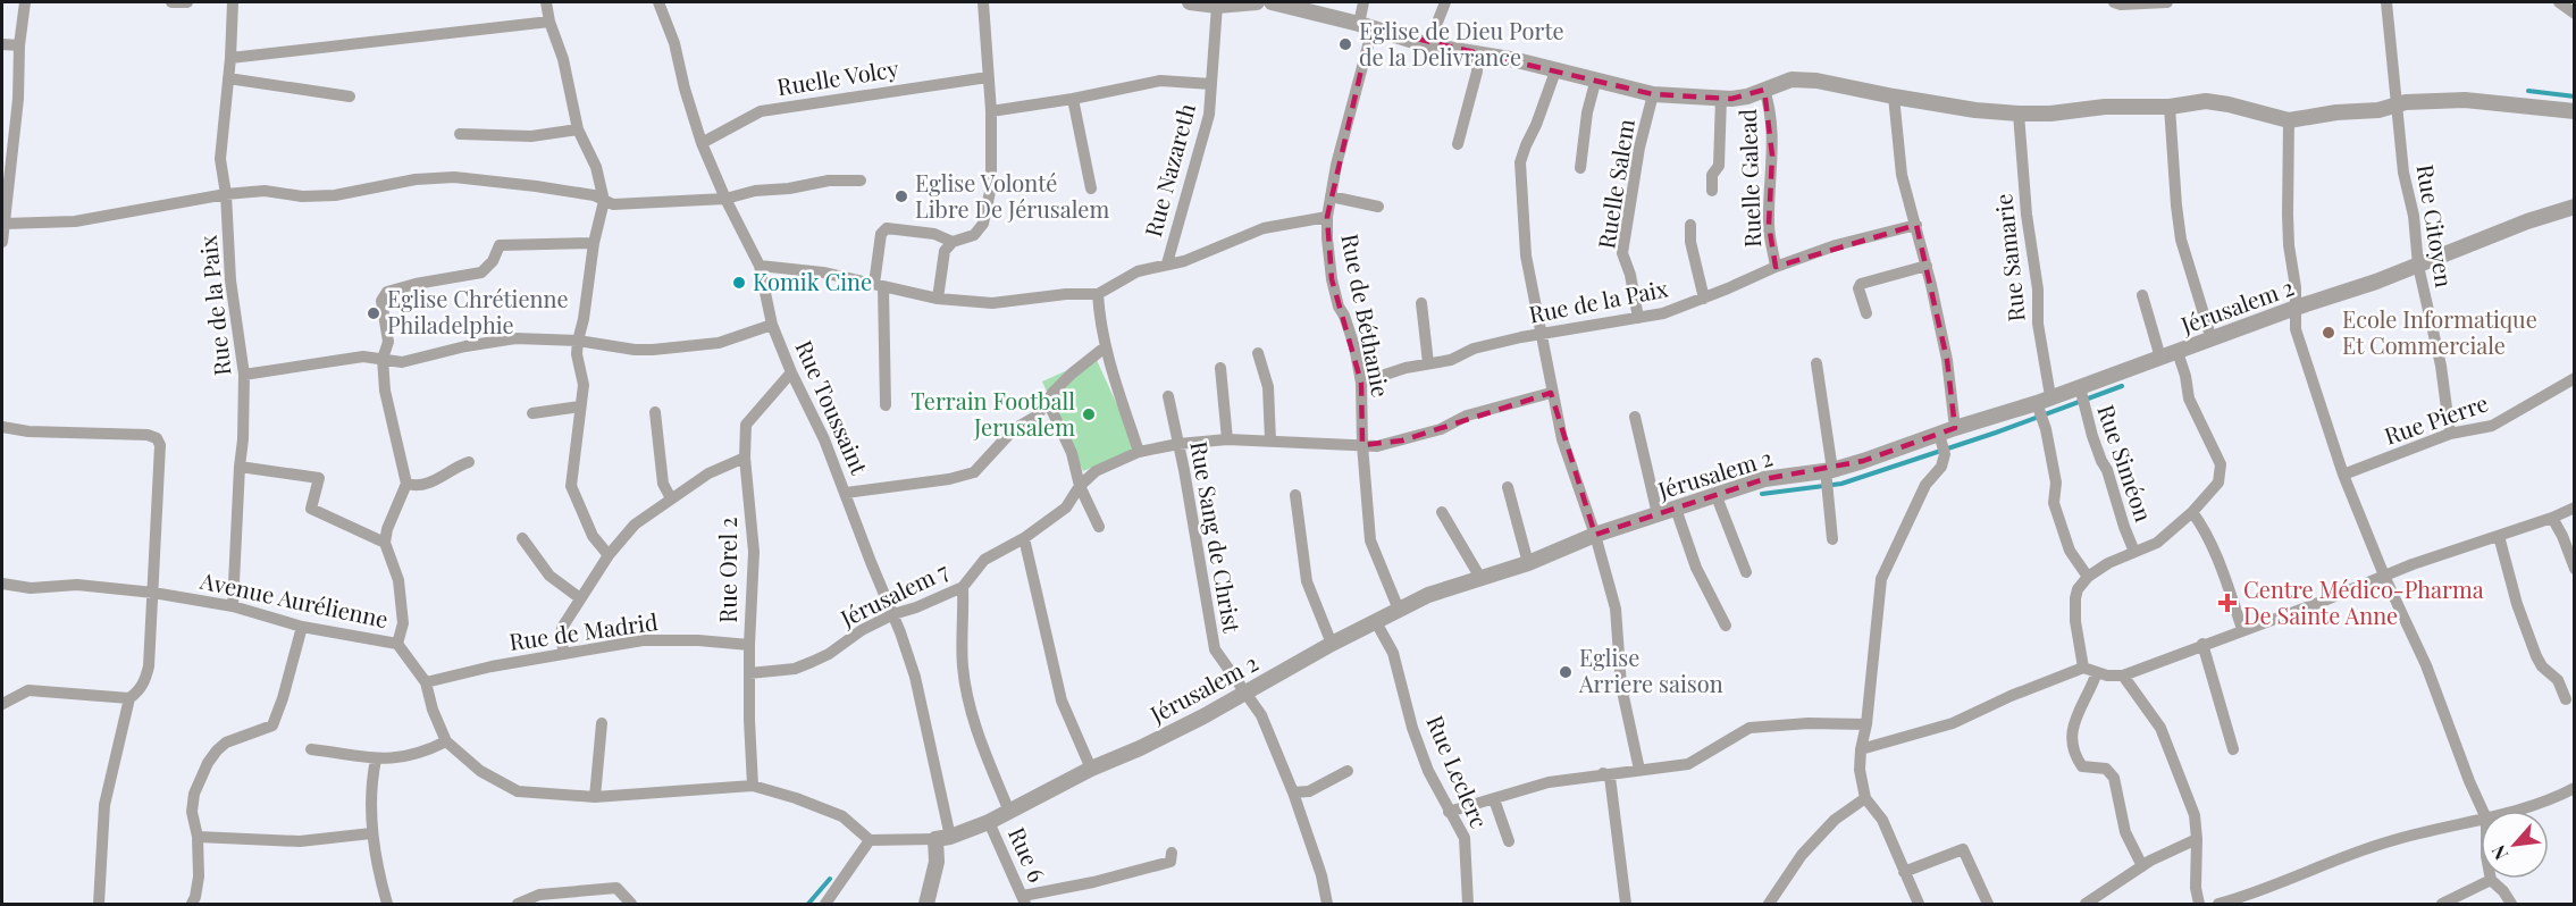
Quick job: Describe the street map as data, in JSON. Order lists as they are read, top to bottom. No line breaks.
{"streets":{"street":["Ruelle Volcy","Rue Nazareth","Ruelle Galead","Ruelle Salem","Rue Citoyen","Rue Samarie","Rue de la Paix","Jérusalem 2","Rue de Béthanie","Rue Toussaint","Rue Pierre","Rue Siméon","Rue Sang de Christ","Rue Orel 2","Jérusalem 7","Avenue Aurélienne","Rue de Madrid","Rue Leclerc","Rue 6"]},"crossings":[["Ruelle Volcy","Rue Toussaint"],["Ruelle Galead","Rue de la Paix"],["Ruelle Salem","Rue de la Paix"],["Rue Citoyen","Jérusalem 2"],["Rue Citoyen","Rue Pierre"],["Rue Samarie","Jérusalem 2"],["Rue de la Paix","Rue de Béthanie"],["Rue de la Paix","Avenue Aurélienne"],["Jérusalem 2","Rue de Béthanie"],["Jérusalem 2","Rue Toussaint"],["Jérusalem 2","Rue Siméon"],["Jérusalem 2","Rue Sang de Christ"],["Jérusalem 2","Rue Leclerc"],["Jérusalem 2","Rue 6"],["Rue de Béthanie","Jérusalem 7"],["Rue Toussaint","Rue Orel 2"],["Rue Toussaint","Jérusalem 7"],["Rue Sang de Christ","Jérusalem 7"],["Rue Orel 2","Jérusalem 7"],["Rue Orel 2","Avenue Aurélienne"],["Rue Orel 2","Rue de Madrid"],["Avenue Aurélienne","Rue de Madrid"]],"places":{"other":["Eglise de Dieu Porte de la Delivrance","Eglise Volonté Libre De Jérusalem","Komik Cine","Eglise Chrétienne Philadelphie","Ecole Informatique Et Commerciale","Terrain Football Jerusalem","Eglise Arriere saison"],"health":["Centre Médico-Pharma De Sainte Anne"]},"north":"bottom left"}
